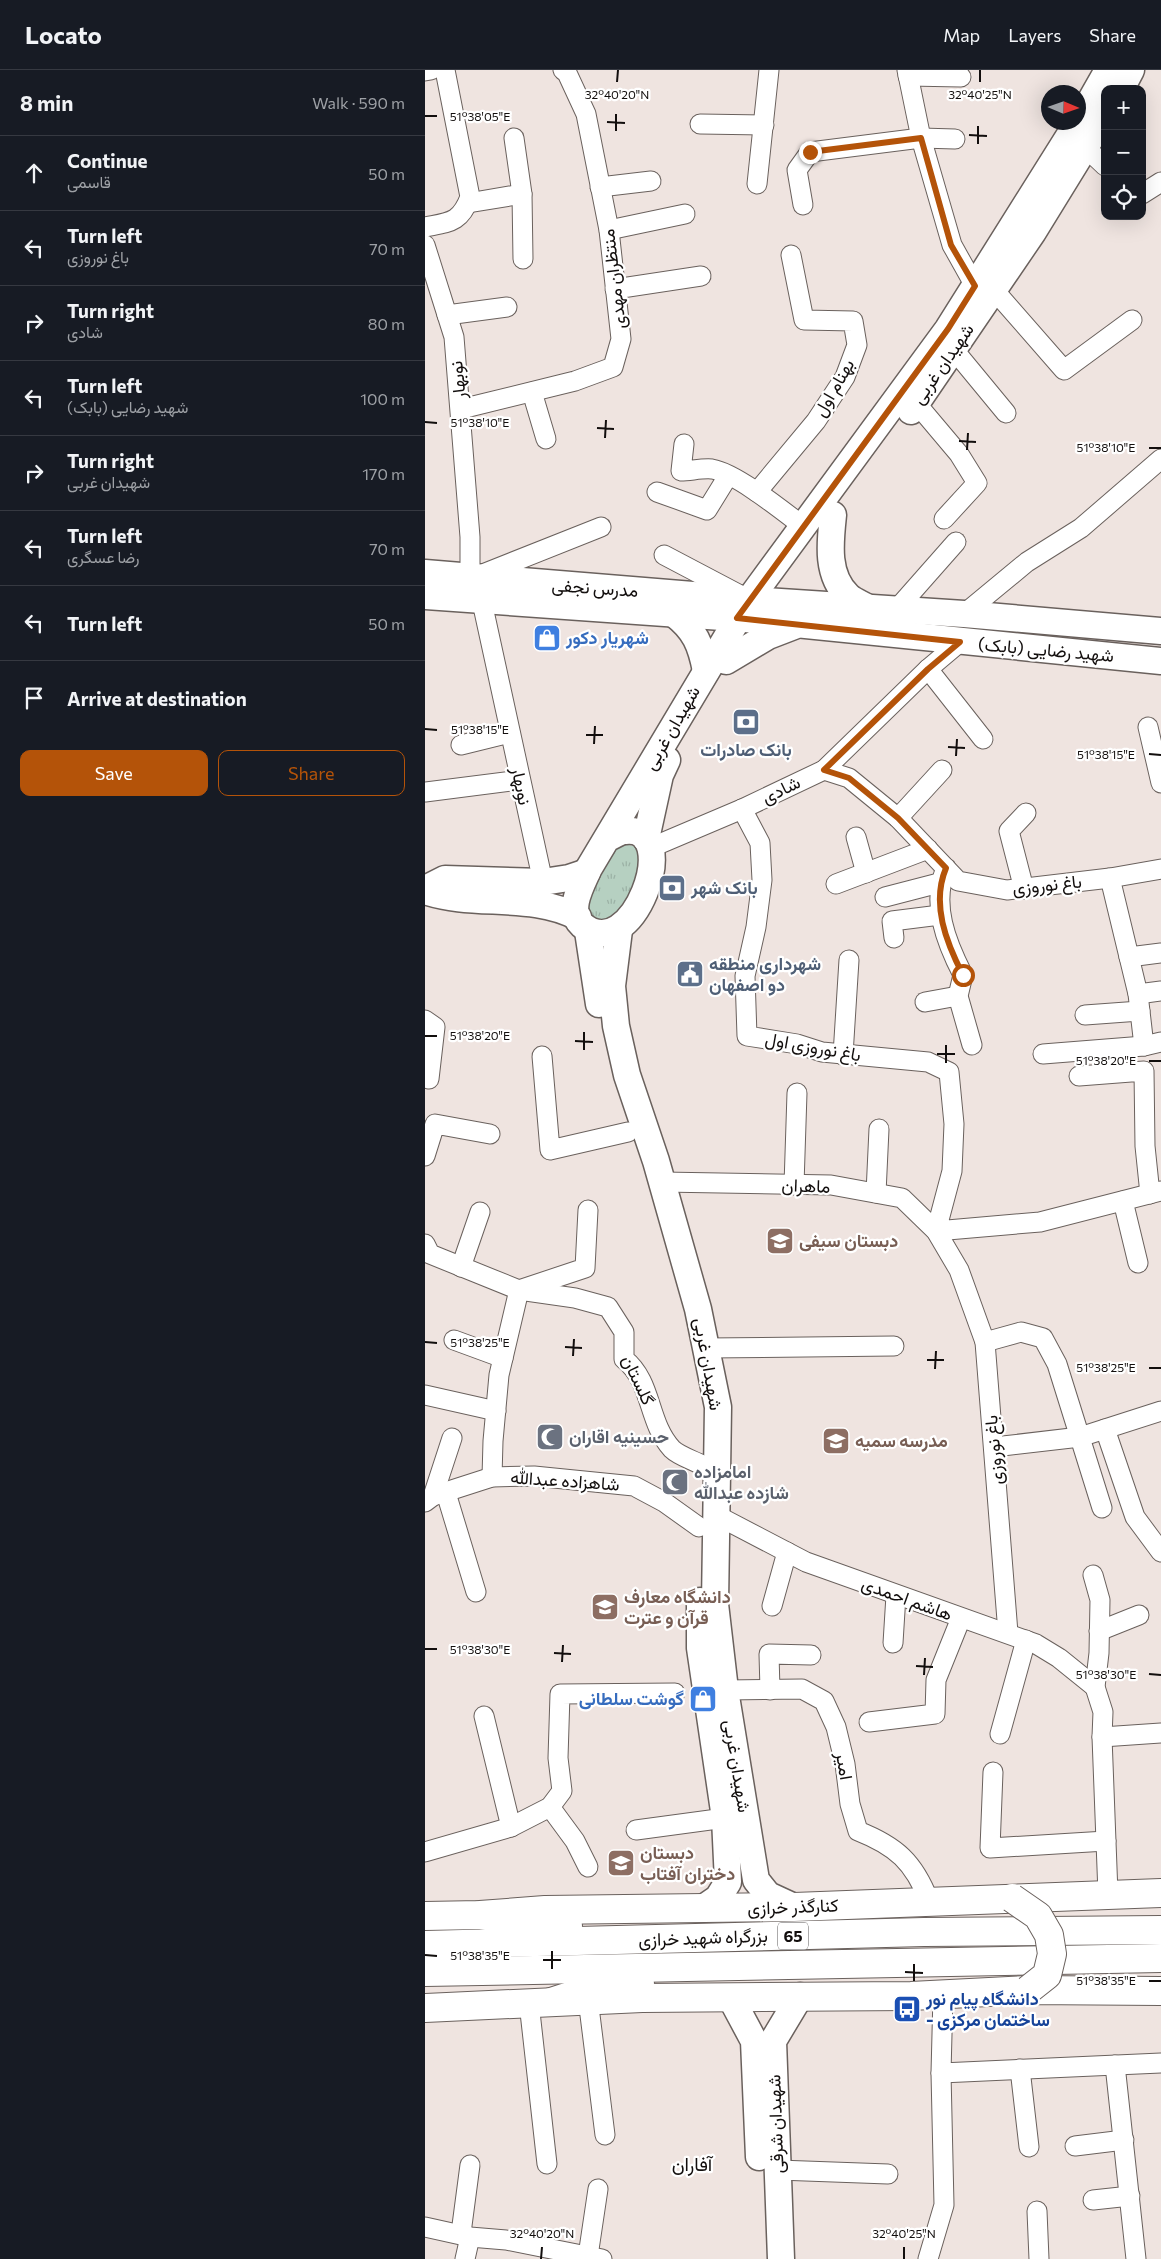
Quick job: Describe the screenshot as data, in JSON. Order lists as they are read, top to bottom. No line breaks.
{"streets":{"main road":["شهیدان غربی","مدرس نجفی","شهید رضایی (بابک)","کنارگذر خرازی","65","بزرگراه شهید خرازی","شهیدان شرقی"],"street":["منتظران مهدی","نوبهار","بهنام اول","شادی","باغ نوروزی","باغ نوروزی اول","ماهران","گلستان","شاهزاده عبدالله","هاشم احمدی","امیر"]},"crossings":[["منتظران مهدی","نوبهار"],["شهیدان غربی","مدرس نجفی"],["شهیدان غربی","شهید رضایی (بابک)"],["شهیدان غربی","شادی"],["شهیدان غربی","ماهران"],["شهیدان غربی","گلستان"],["شهیدان غربی","شاهزاده عبدالله"],["شهیدان غربی","هاشم احمدی"],["شهیدان غربی","امیر"],["نوبهار","مدرس نجفی"],["مدرس نجفی","شهید رضایی (بابک)"],["شهید رضایی (بابک)","شادی"],["شادی","باغ نوروزی"],["شادی","باغ نوروزی اول"],["باغ نوروزی","ماهران"],["باغ نوروزی","هاشم احمدی"],["باغ نوروزی اول","ماهران"],["شاهزاده عبدالله","هاشم احمدی"],["امیر","کنارگذر خرازی"]],"districts":["آفاران"],"places":{"shop":["شهریار دکور","گوشت سلطانی"],"bank":["بانک صادرات","بانک شهر"],"public building":["شهرداری منطقه دو اصفهان"],"school or university":["دبستان سیفی","مدرسه سمیه","دانشگاه معارف قرآن و عترت","دبستان دختران آفتاب"],"mosque":["حسینیه اقاران","امامزاده شازده عبدالله"],"bus stop":["دانشگاه پیام نور - ساختمان مرکزی"]},"north":"right","page":{"header":"Locato","nav":["Map","Layers","Share"],"heading":["8 min","Walk · 590 m"],"map_buttons":["+","−"],"list":[["Continue","قاسمی","50 m"],["Turn left","باغ نوروزی","70 m"],["Turn right","شادی","80 m"],["Turn left","شهید رضایی (بابک)","100 m"],["Turn right","شهیدان غربی","170 m"],["Turn left","رضا عسگری","70 m"],["Turn left","50 m"],"Arrive at destination"],"buttons":["Save","Share"]},"coordinates":["32°40'20\"N","32°40'25\"N","51°38'05\"E","51°38'10\"E","51°38'15\"E","51°38'20\"E","51°38'25\"E","51°38'30\"E","51°38'35\"E"]}
